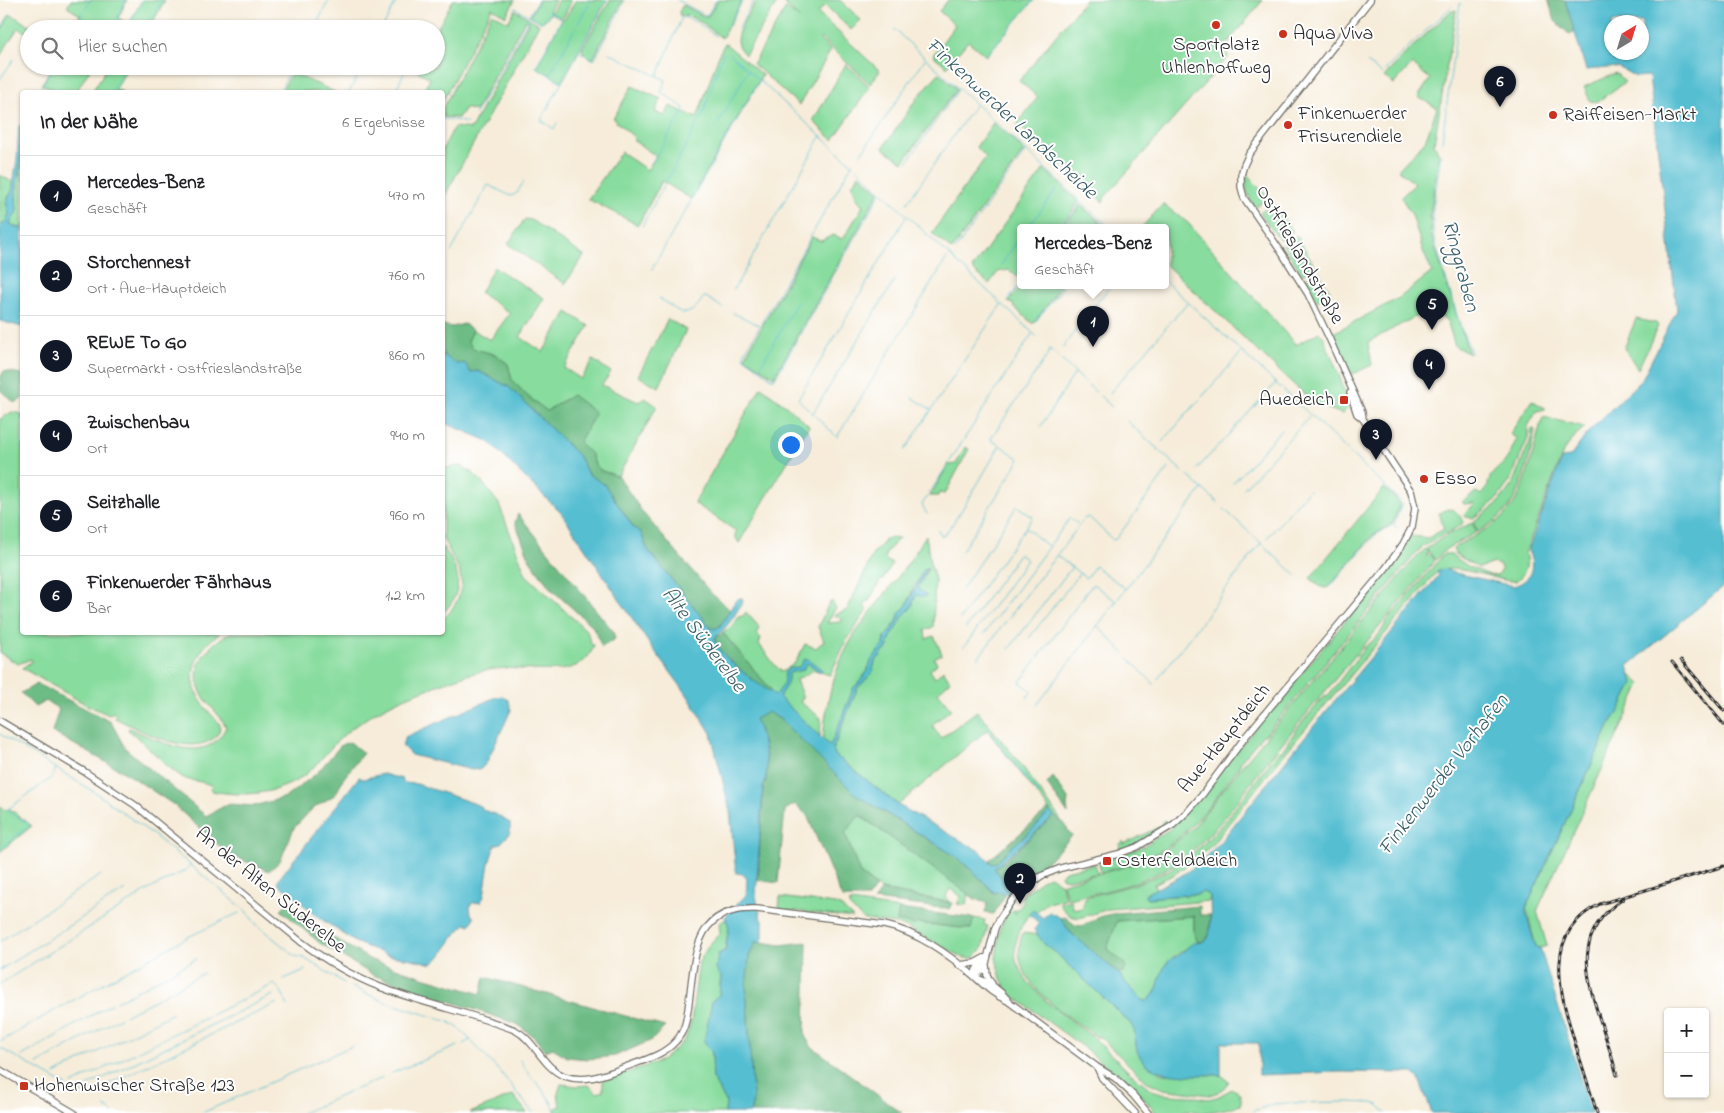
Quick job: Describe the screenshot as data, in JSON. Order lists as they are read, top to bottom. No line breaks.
{"streets":{"main road":["Ostfrieslandstraße","Aue-Hauptdeich","An der Alten Süderelbe"]},"crossings":[["Ostfrieslandstraße","Aue-Hauptdeich"]],"water":["Finkenwerder Landscheide","Ringgraben","Alte Süderelbe","Finkenwerder Vorhafen"],"places":{"other":["Sportplatz Uhlenhoffweg","Aqua Viva","Raiffeisen-Markt","Finkenwerder Frisurendiele","Esso"],"transit":["Auedeich","Osterfelddeich","Hohenwischer Straße 123"]},"north":"top right","page":{"search":"Hier suchen","pins":["6","5","1","4","3","2"],"heading":["In der Nähe","6 Ergebnisse"],"list":[{"mark":"1","name":"Mercedes-Benz","note":"Geschäft","value":"470 m"},{"mark":"2","name":"Storchennest","note":"Ort · Aue-Hauptdeich","value":"760 m"},{"mark":"3","name":"REWE To Go","note":"Supermarkt · Ostfrieslandstraße","value":"860 m"},{"mark":"4","name":"Zwischenbau","note":"Ort","value":"940 m"},{"mark":"5","name":"Seitzhalle","note":"Ort","value":"960 m"},{"mark":"6","name":"Finkenwerder Fährhaus","note":"Bar","value":"1.2 km"}],"popup":["Mercedes-Benz","Geschäft"],"map_buttons":["+","−"]}}
